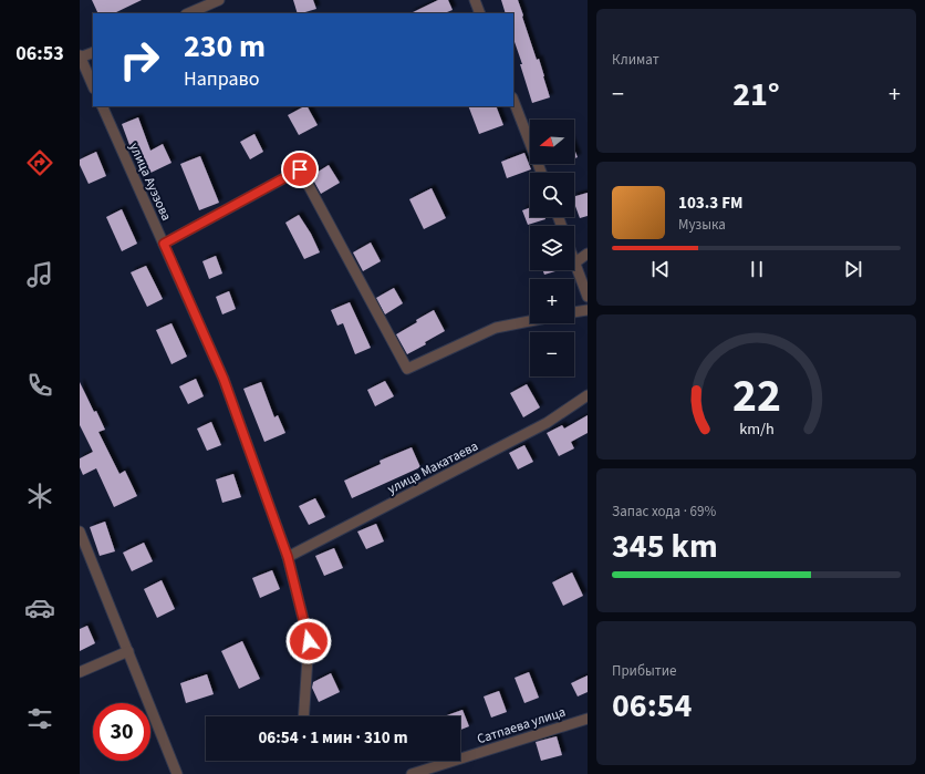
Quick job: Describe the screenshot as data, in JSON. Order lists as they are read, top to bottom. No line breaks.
{"streets":{"street":["улица Ауэзова","улица Макатаева","Сатпаева улица"]},"crossings":[["улица Ауэзова","улица Макатаева"]],"north":"left","page":{"tabs":"06:53","tile":["Климат",["Запас хода · 69%","345 km"],["Прибытие","06:54"]],"turn":["230 m","Направо"],"heat":["−","21°","+"],"map_buttons":["+","−"],"song":["103.3 FM","Музыка"],"limit":"30","trip":"06:54 · 1 мин · 310 m","gauge":["22","km/h"]}}
